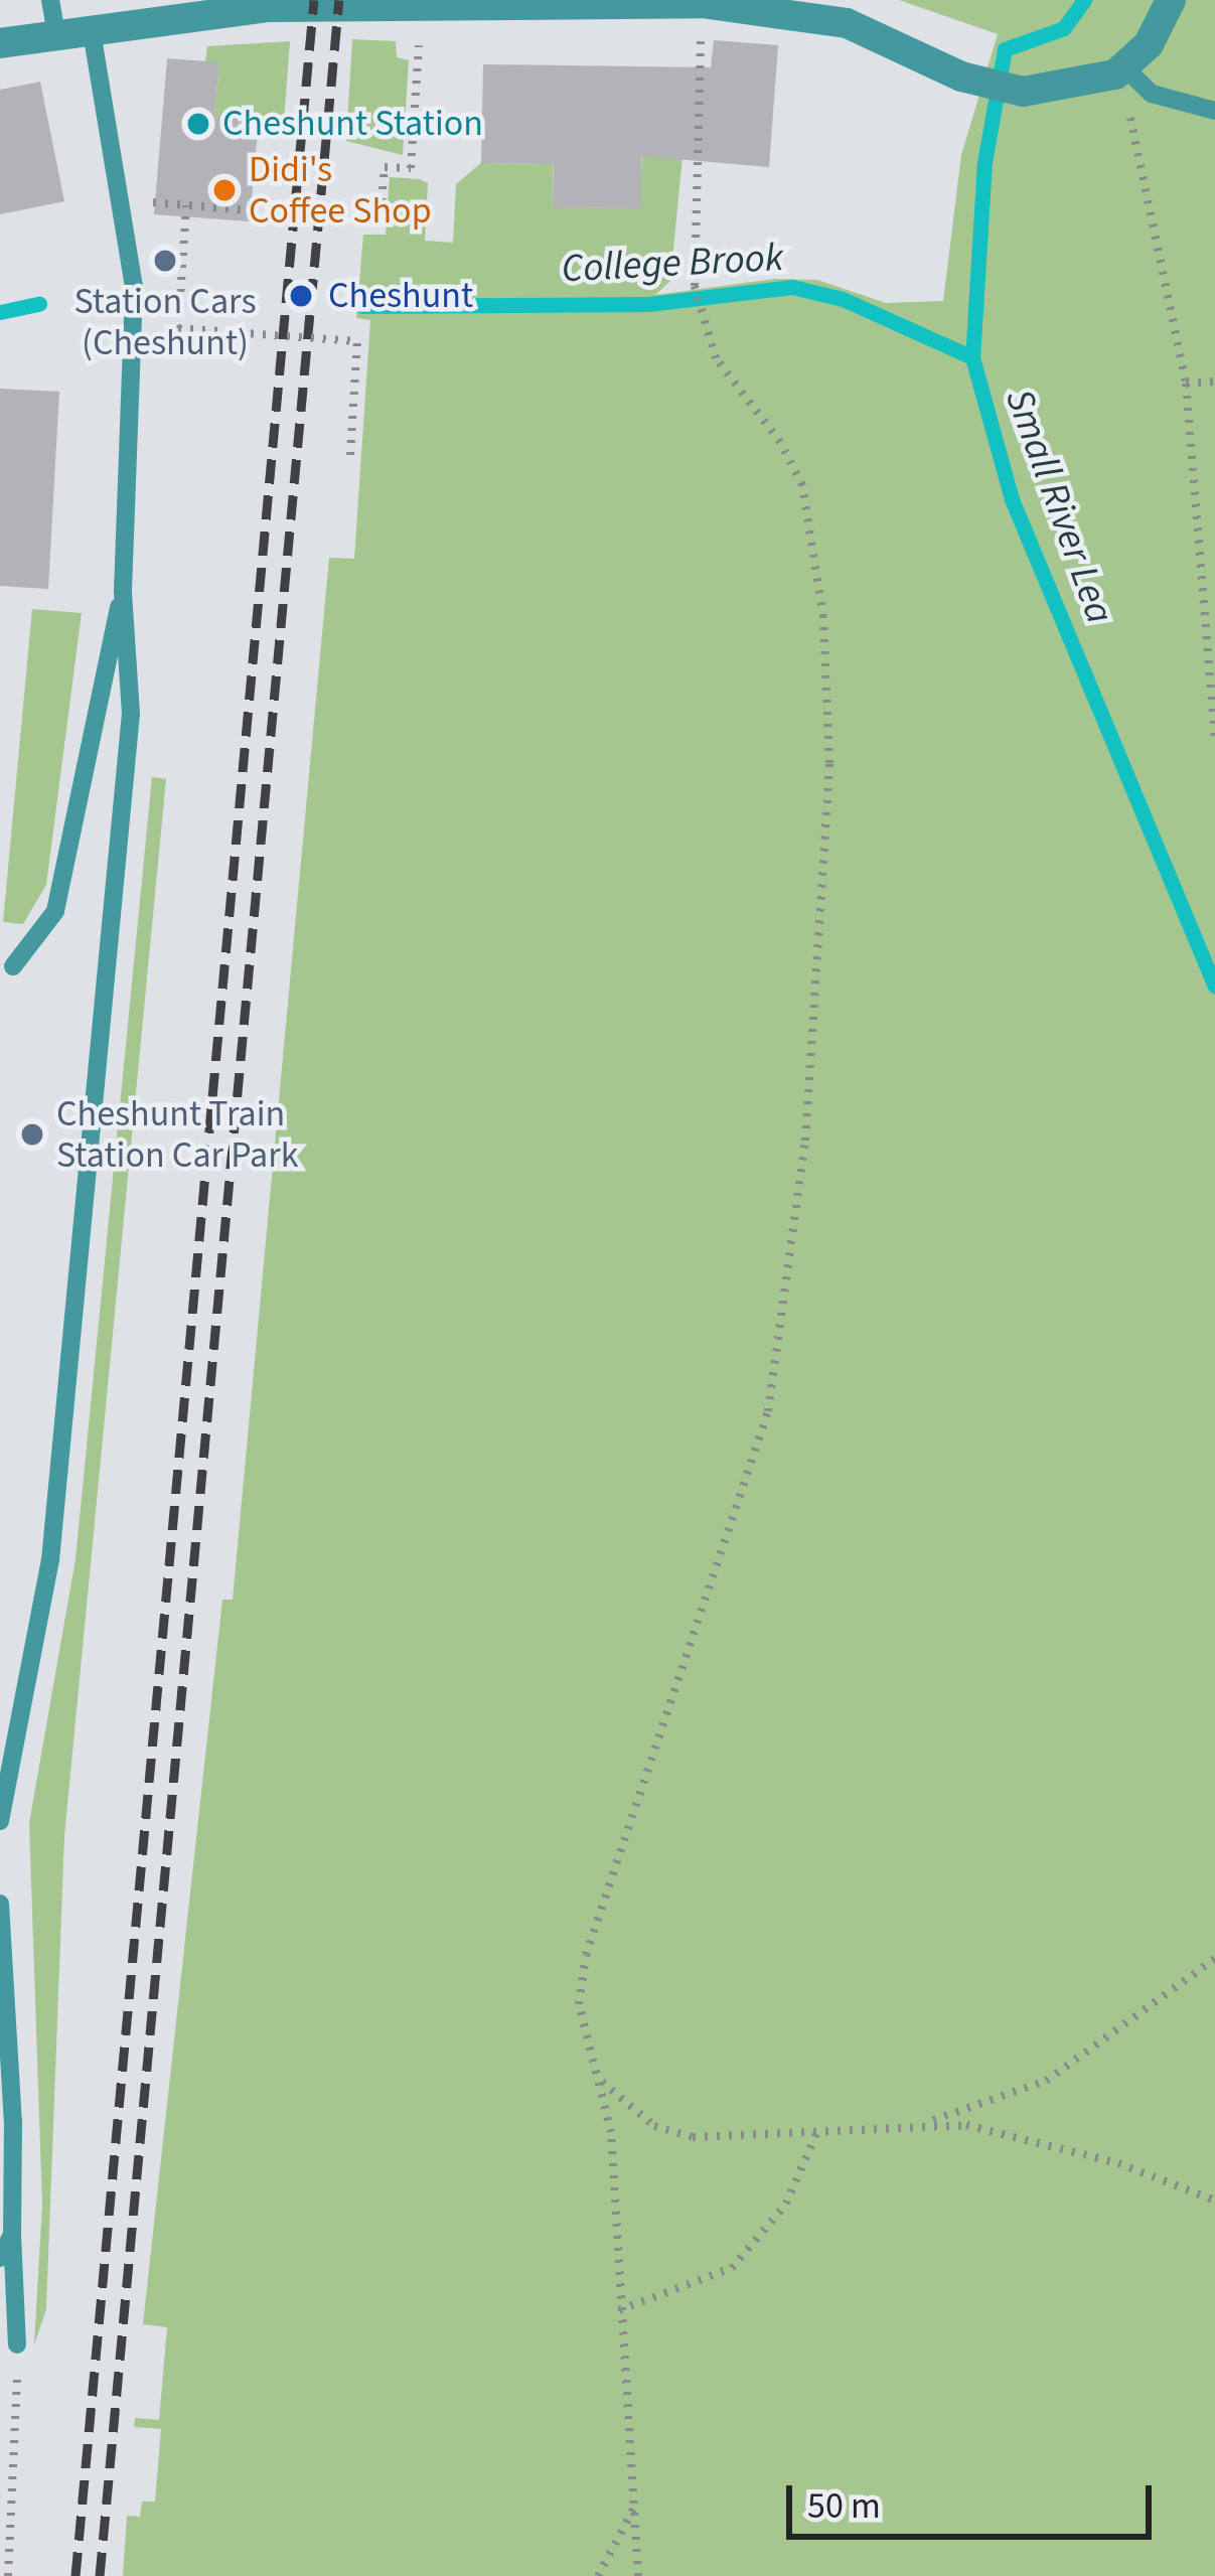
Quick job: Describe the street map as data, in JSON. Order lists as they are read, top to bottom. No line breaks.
{"water":["College Brook","Small River Lea"],"places":["Cheshunt Station","Didi's Coffee Shop","Station Cars (Cheshunt)","Cheshunt","Cheshunt Train Station Car Park"],"scale_bar":"50 m"}
